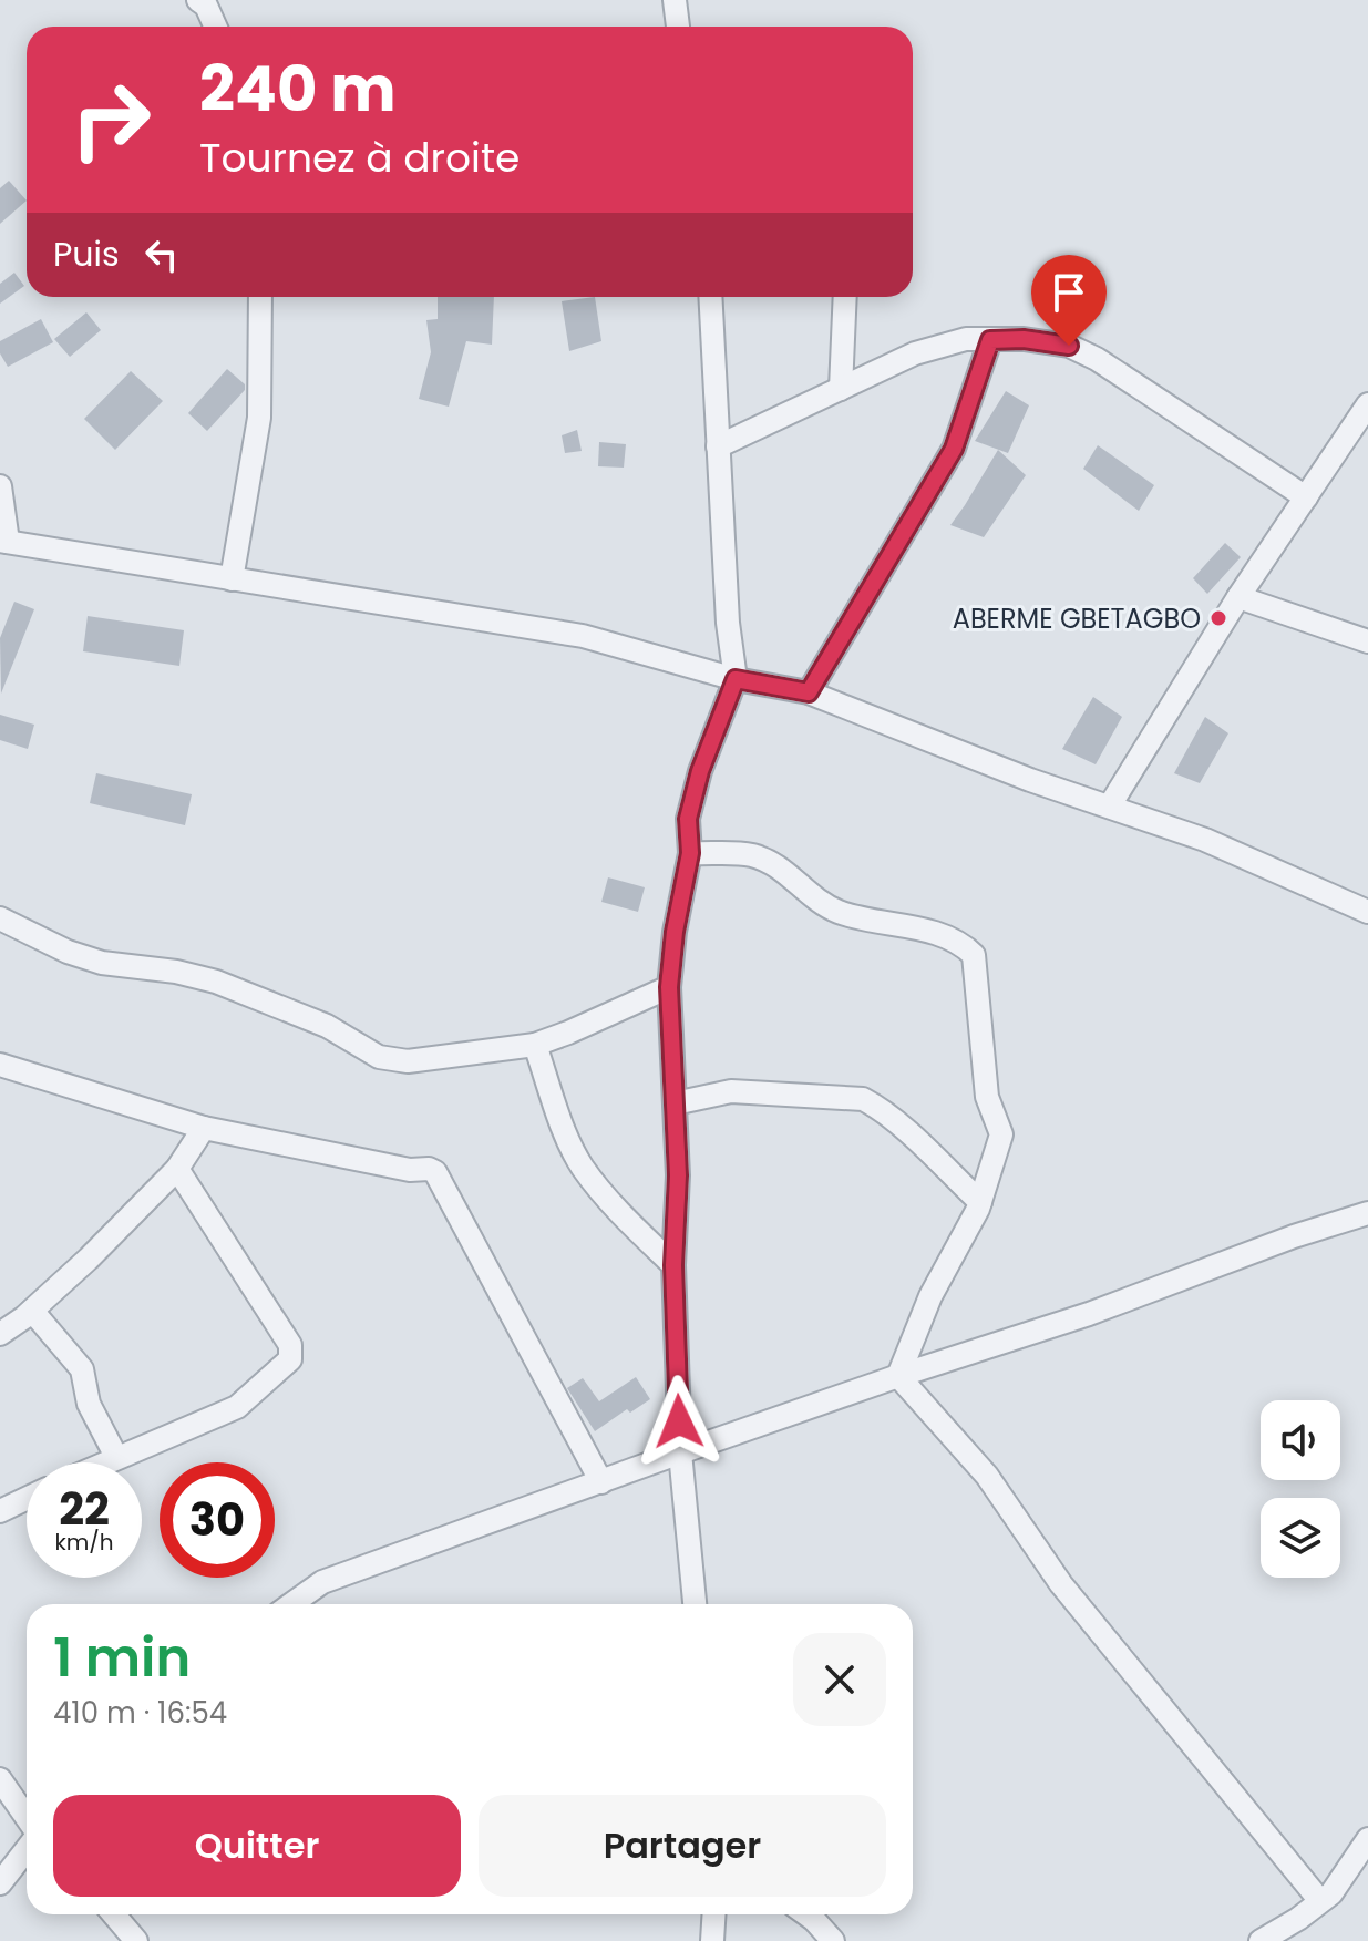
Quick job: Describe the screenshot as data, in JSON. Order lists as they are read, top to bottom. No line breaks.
{"places":["ABERME GBETAGBO"],"page":{"turn":["240 m","Tournez à droite"],"then":"Puis","speed":"22 km/h","limit":"30","heading":["1 min","410 m · 16:54"],"buttons":["Quitter","Partager"]}}
